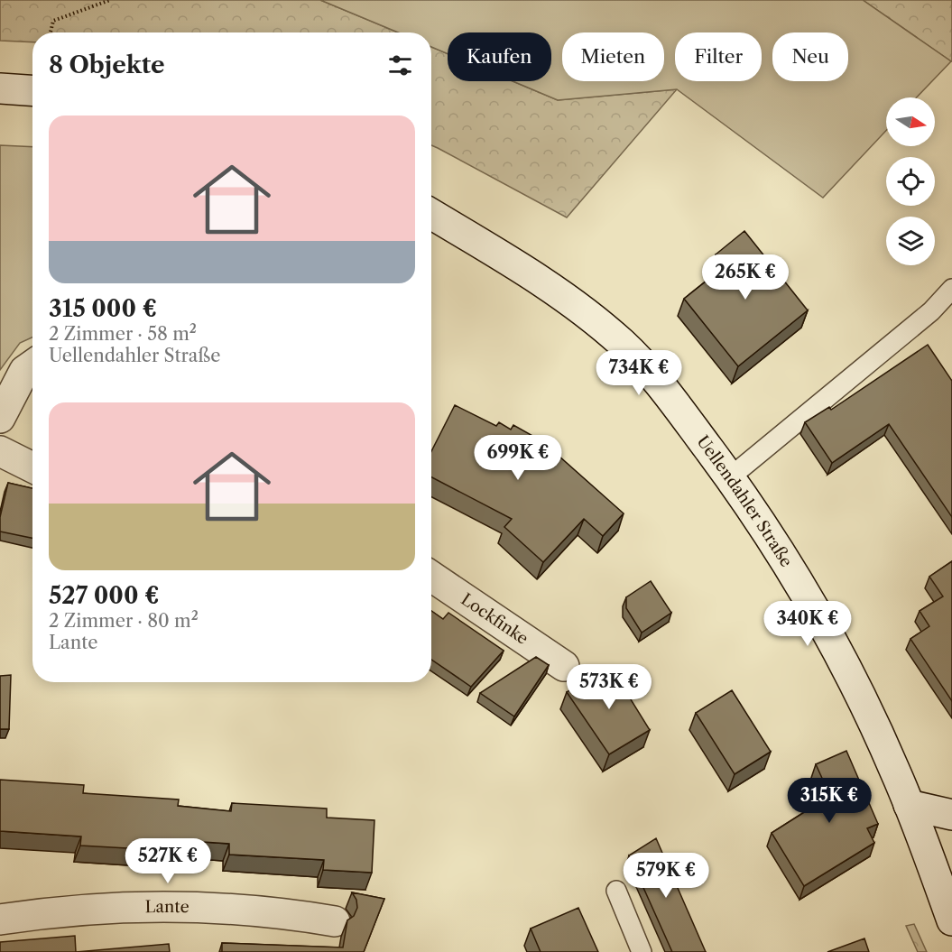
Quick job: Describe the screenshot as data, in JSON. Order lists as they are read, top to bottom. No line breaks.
{"streets":{"main road":["Uellendahler Straße","Lockfinke","Lante"]},"north":"right","page":{"chip":["Kaufen","Mieten","Filter","Neu"],"heading":"8 Objekte","list":[{"name":"315 000 €","note":"2 Zimmer · 58 m² · Uellendahler Straße"},{"name":"527 000 €","note":"2 Zimmer · 80 m² · Lante"}],"price":["265K €","734K €","699K €","340K €","573K €","315K €","527K €","579K €"]}}
